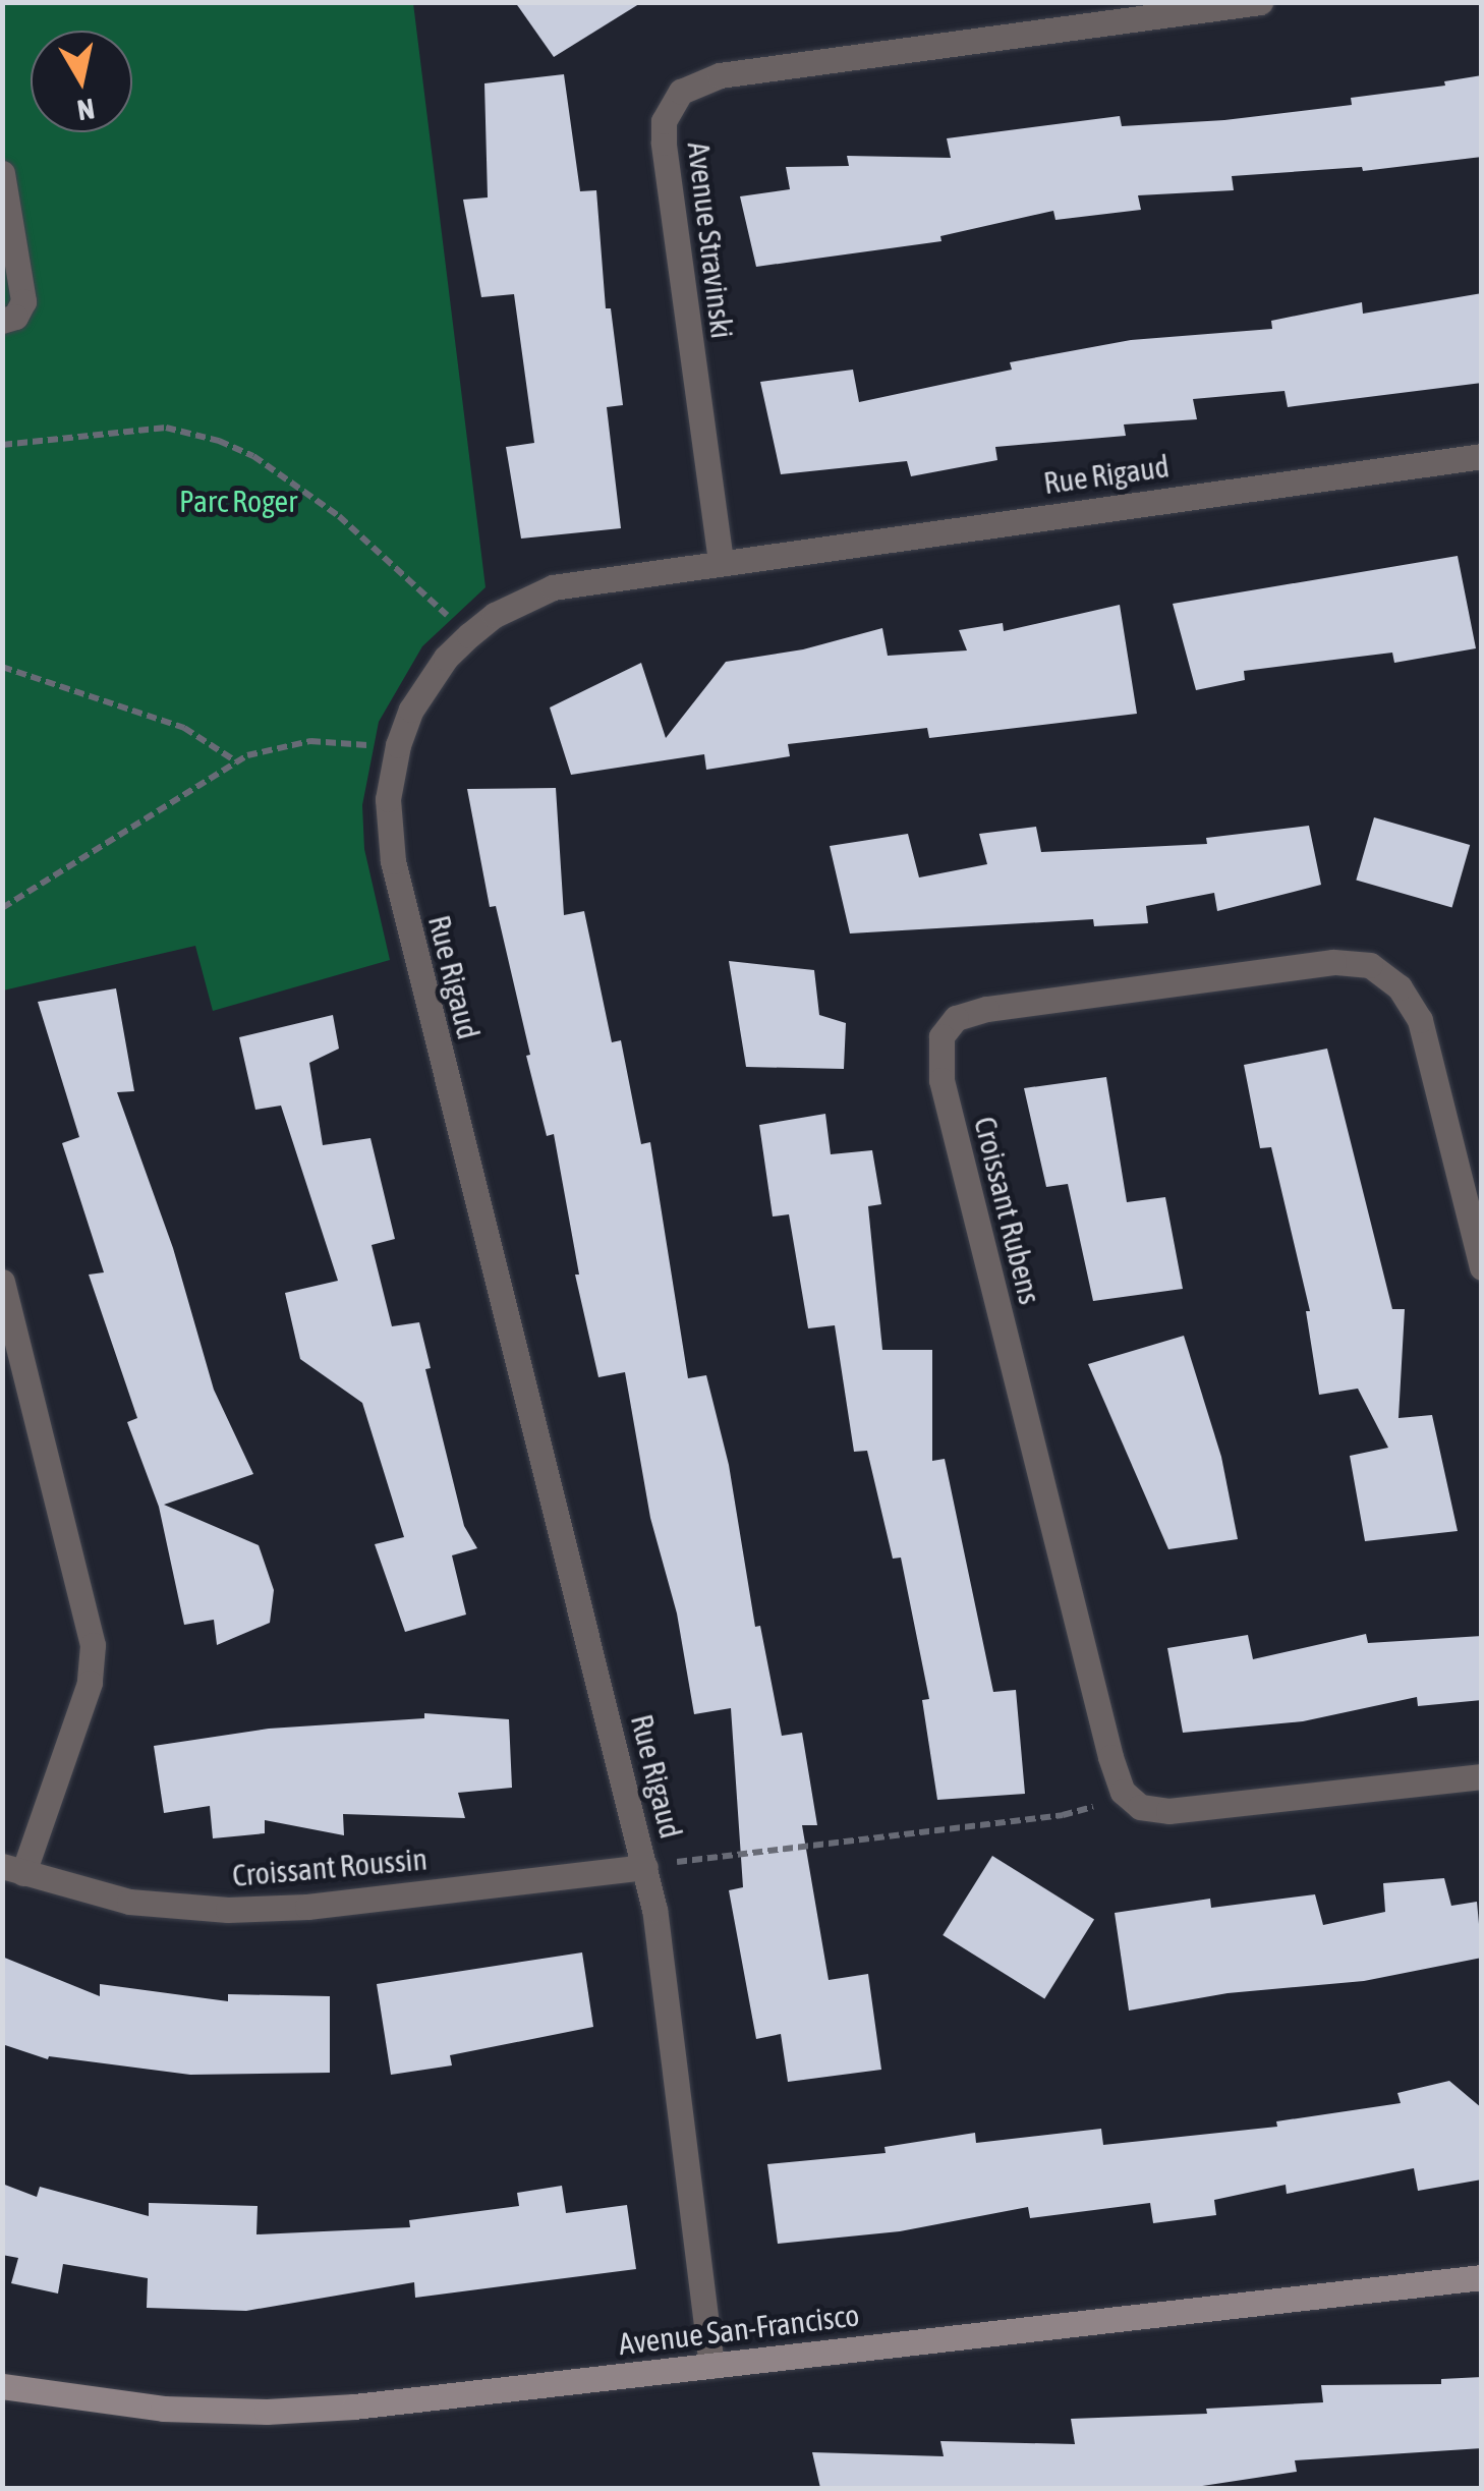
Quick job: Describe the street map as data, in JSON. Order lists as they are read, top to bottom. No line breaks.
{"streets":{"street":["Avenue Stravinski","Rue Rigaud","Croissant Rubens","Croissant Roussin","Avenue San-Francisco"]},"crossings":[["Avenue Stravinski","Rue Rigaud"],["Rue Rigaud","Croissant Roussin"],["Rue Rigaud","Avenue San-Francisco"]],"parks":["Parc Roger"],"north":"bottom"}
